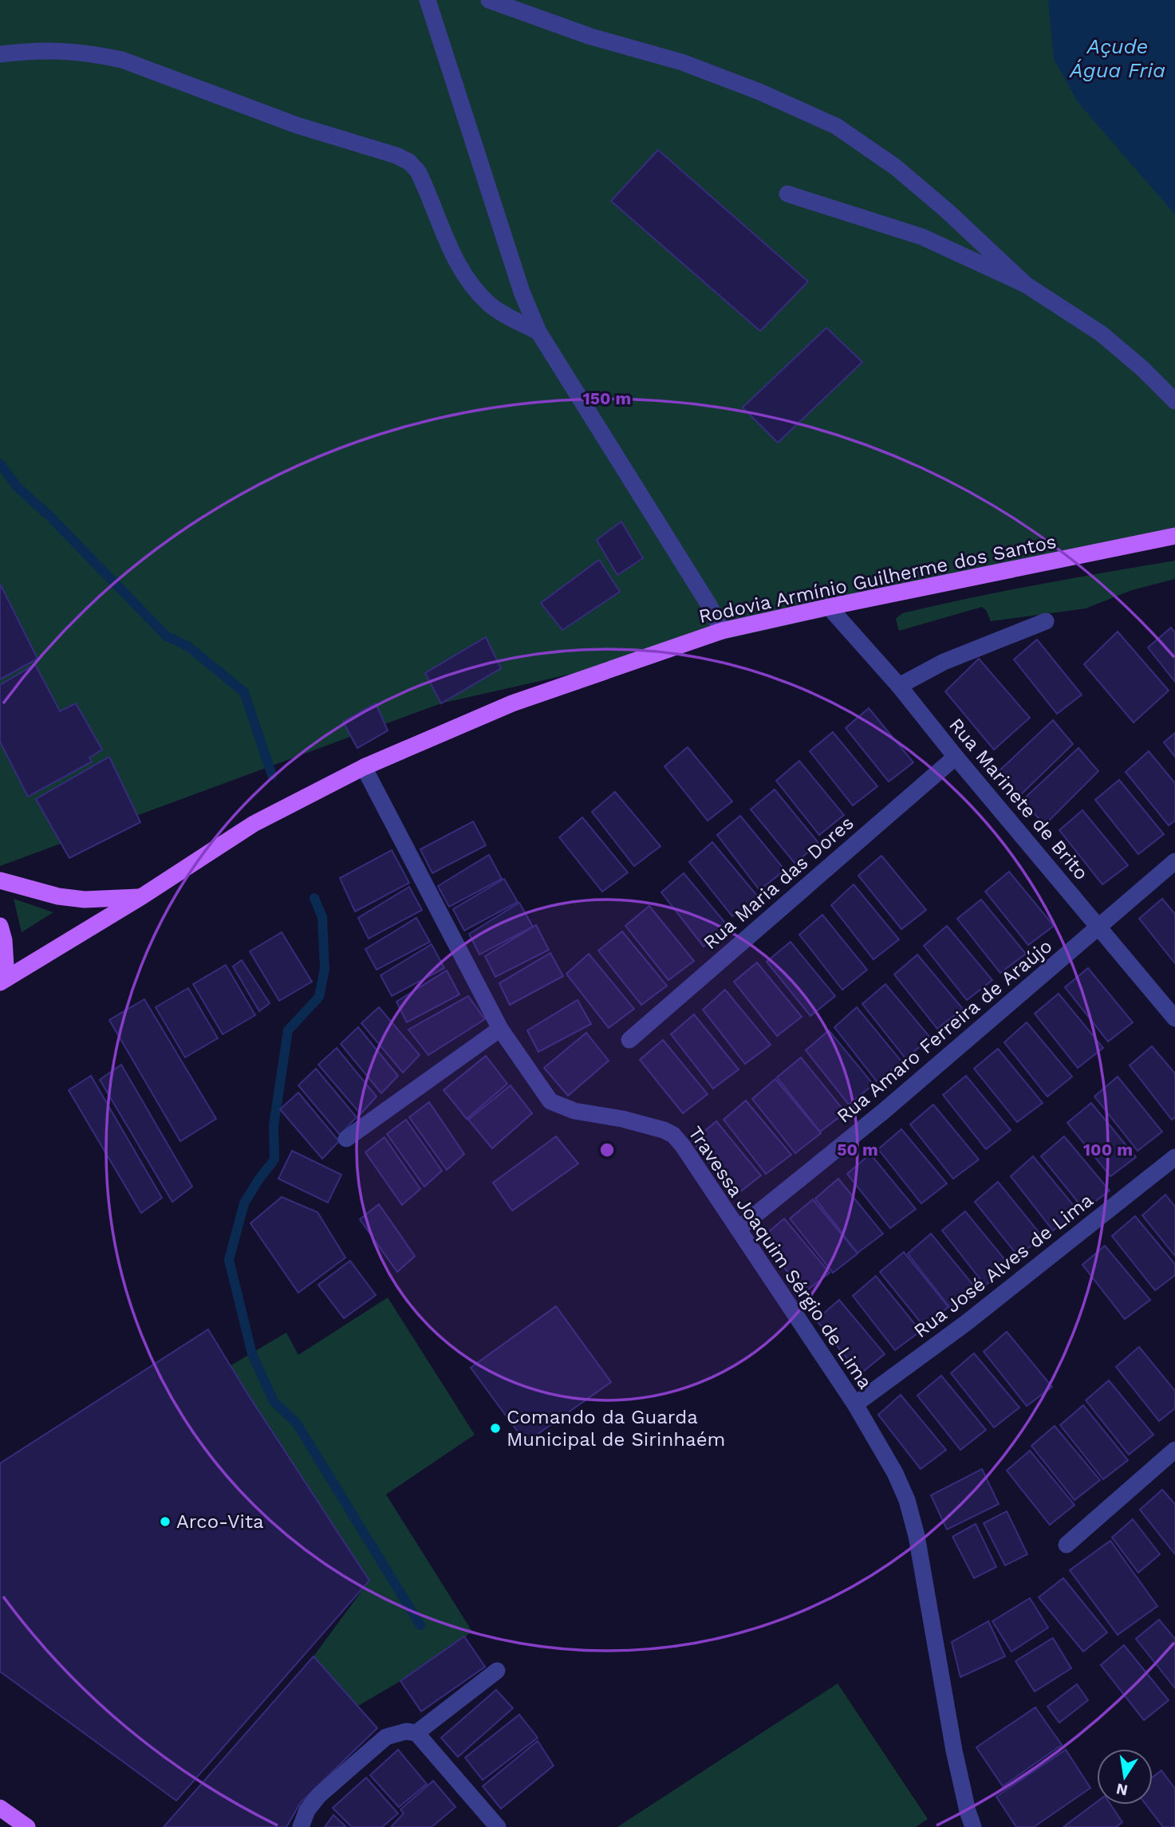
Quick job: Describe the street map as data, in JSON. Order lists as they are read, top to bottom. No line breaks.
{"streets":{"main road":["Rodovia Armínio Guilherme dos Santos"],"street":["Rua Marinete de Brito","Rua Maria das Dores","Rua Amaro Ferreira de Araújo","Travessa Joaquim Sérgio de Lima","Rua José Alves de Lima"]},"crossings":[["Rodovia Armínio Guilherme dos Santos","Rua Marinete de Brito"],["Rodovia Armínio Guilherme dos Santos","Travessa Joaquim Sérgio de Lima"],["Rua Marinete de Brito","Rua Maria das Dores"],["Rua Marinete de Brito","Rua Amaro Ferreira de Araújo"],["Rua Amaro Ferreira de Araújo","Travessa Joaquim Sérgio de Lima"],["Travessa Joaquim Sérgio de Lima","Rua José Alves de Lima"]],"water":["Açude Água Fria"],"places":["Comando da Guarda Municipal de Sirinhaém","Arco-Vita"],"north":"bottom","rings":["150 m","50 m","100 m"]}
